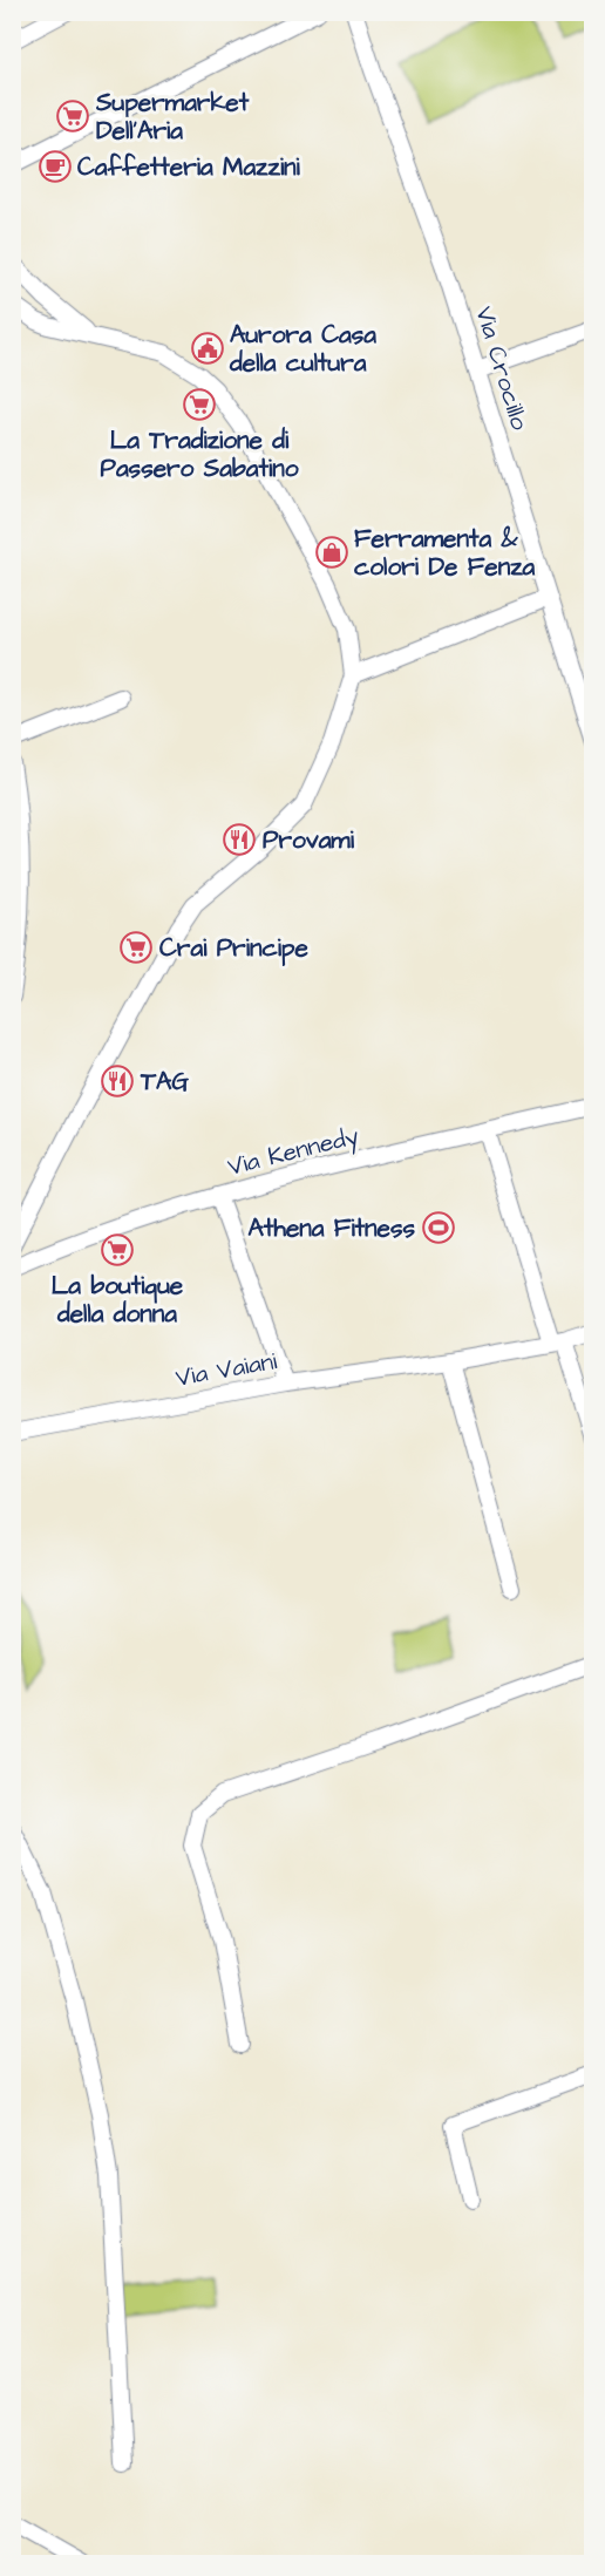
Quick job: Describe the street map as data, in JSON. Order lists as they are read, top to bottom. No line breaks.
{"streets":{"street":["Via Crocillo","Via Kennedy","Via Vaiani"]},"places":{"supermarket":["Supermarket Dell'Aria","La Tradizione di Passero Sabatino","Crai Principe","La boutique della donna"],"cafe":["Caffetteria Mazzini"],"public building":["Aurora Casa della cultura"],"shop":["Ferramenta & colori De Fenza"],"restaurant":["Provami","TAG"],"sports":["Athena Fitness"]}}
